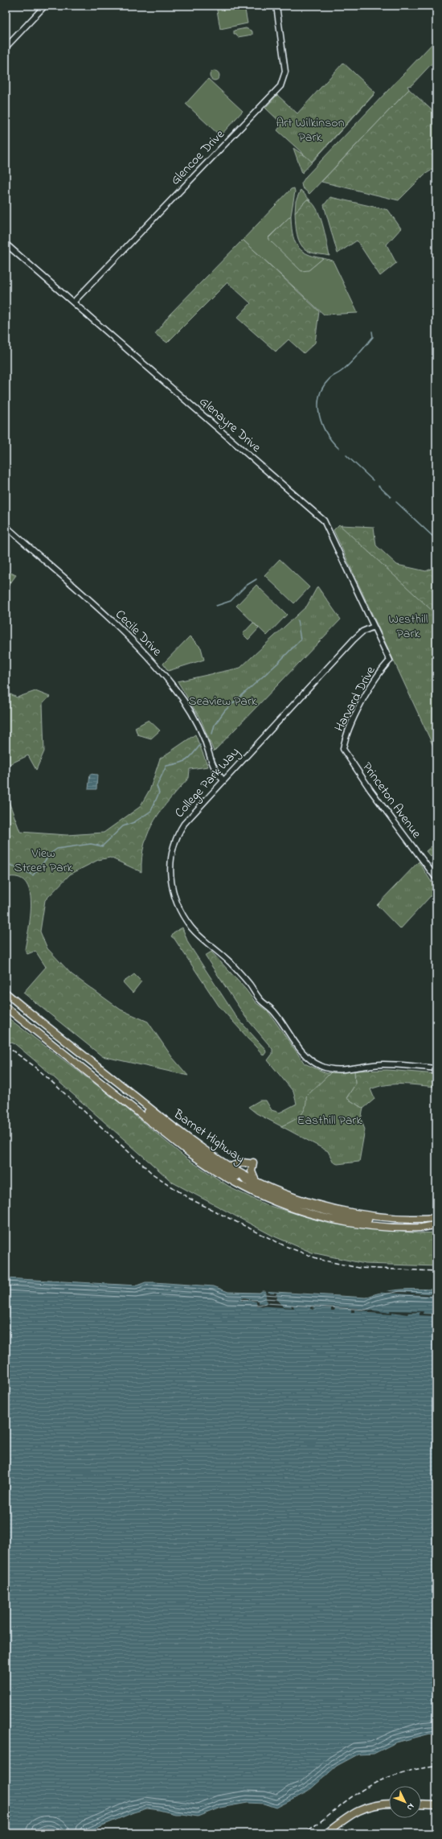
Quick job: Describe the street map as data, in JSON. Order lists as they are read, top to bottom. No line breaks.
{"streets":{"main road":["Barnet Highway"],"street":["Glencoe Drive","Glenayre Drive","Cecile Drive","Harvard Drive","College Park Way","Princeton Avenue"]},"crossings":[["Glencoe Drive","Glenayre Drive"],["Glenayre Drive","Harvard Drive"],["Glenayre Drive","College Park Way"],["Cecile Drive","College Park Way"],["Harvard Drive","Princeton Avenue"]],"parks":["Art Wilkinson Park","Westhill Park","Seaview Park","View Street Park","Easthill Park"],"north":"bottom right"}
